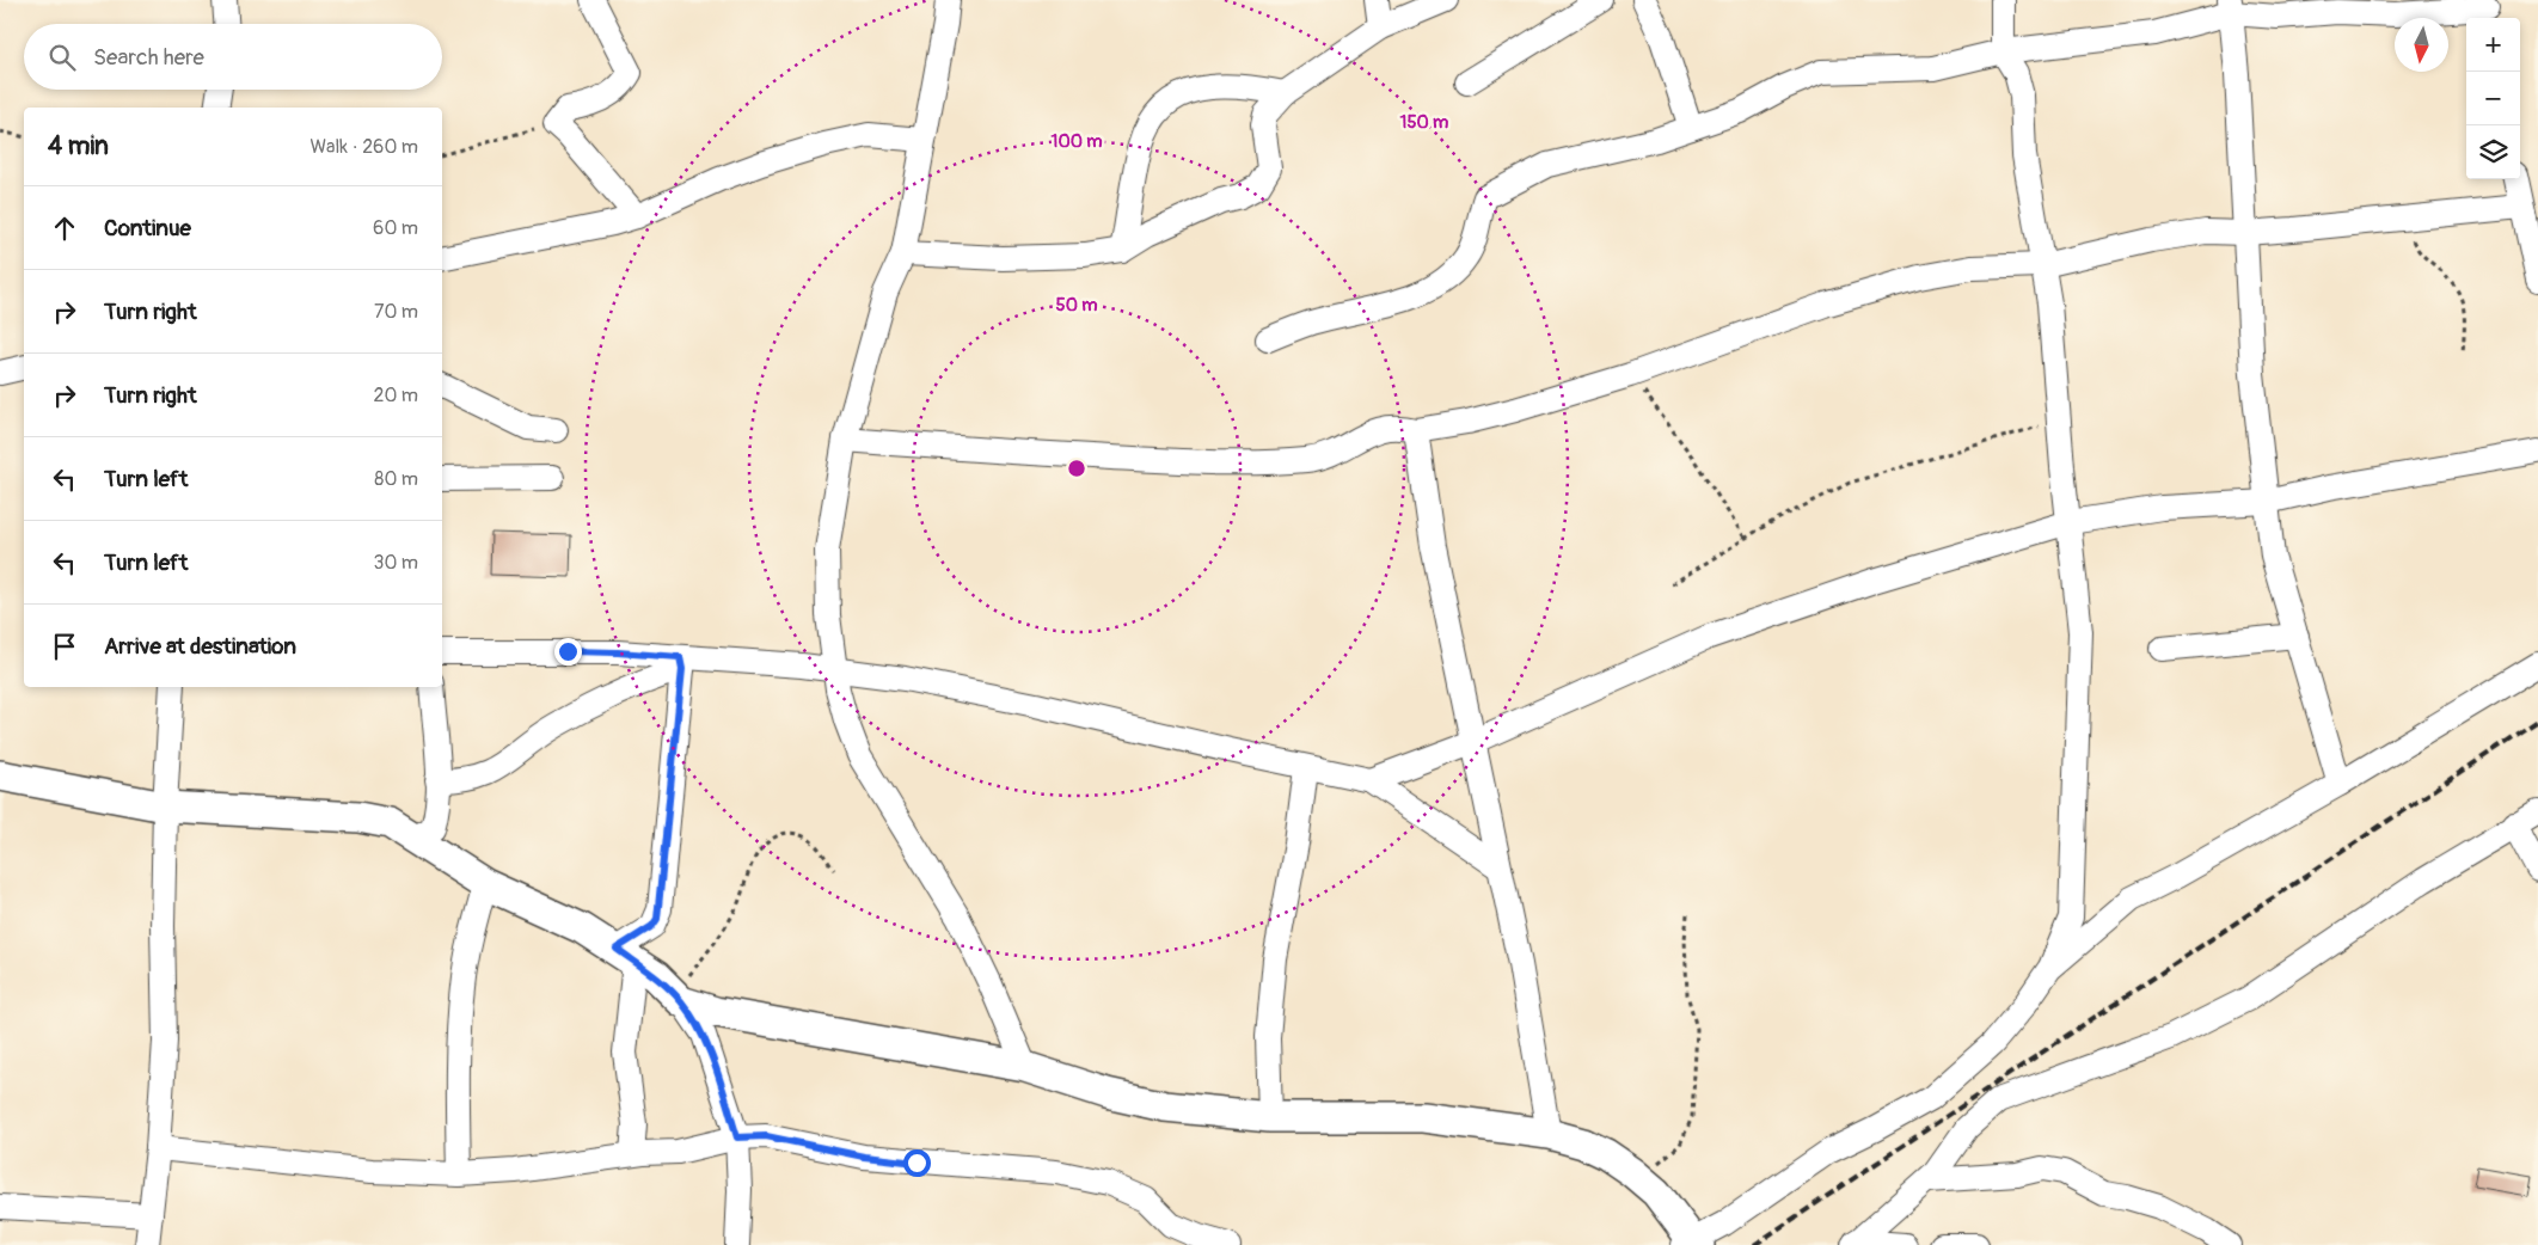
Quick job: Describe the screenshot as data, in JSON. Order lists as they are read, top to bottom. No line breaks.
{"north":"bottom","page":{"map_buttons":["+","−"],"search":"Search here","heading":["4 min","Walk · 260 m"],"list":[["Continue","60 m"],["Turn right","70 m"],["Turn right","20 m"],["Turn left","80 m"],["Turn left","30 m"],"Arrive at destination"]},"rings":["150 m","100 m","50 m"]}
